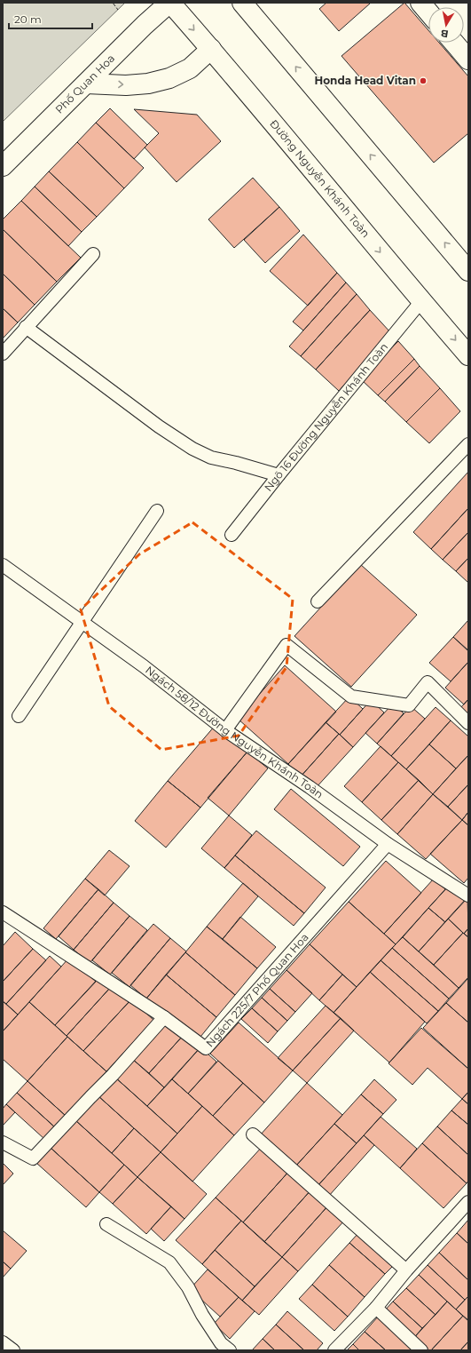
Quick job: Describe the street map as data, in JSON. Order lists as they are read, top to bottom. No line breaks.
{"streets":{"main road":["Phố Quan Hoa","Đường Nguyễn Khánh Toàn"],"lane":["Ngõ 16 Đường Nguyễn Khánh Toàn","Ngách 58/12 Đường Nguyễn Khánh Toàn","Ngách 225/7 Phố Quan Hoa"]},"crossings":[["Phố Quan Hoa","Đường Nguyễn Khánh Toàn"],["Đường Nguyễn Khánh Toàn","Ngõ 16 Đường Nguyễn Khánh Toàn"],["Ngách 58/12 Đường Nguyễn Khánh Toàn","Ngách 225/7 Phố Quan Hoa"]],"places":["Honda Head Vitan"],"scale_bar":"20 m","north":"bottom"}
